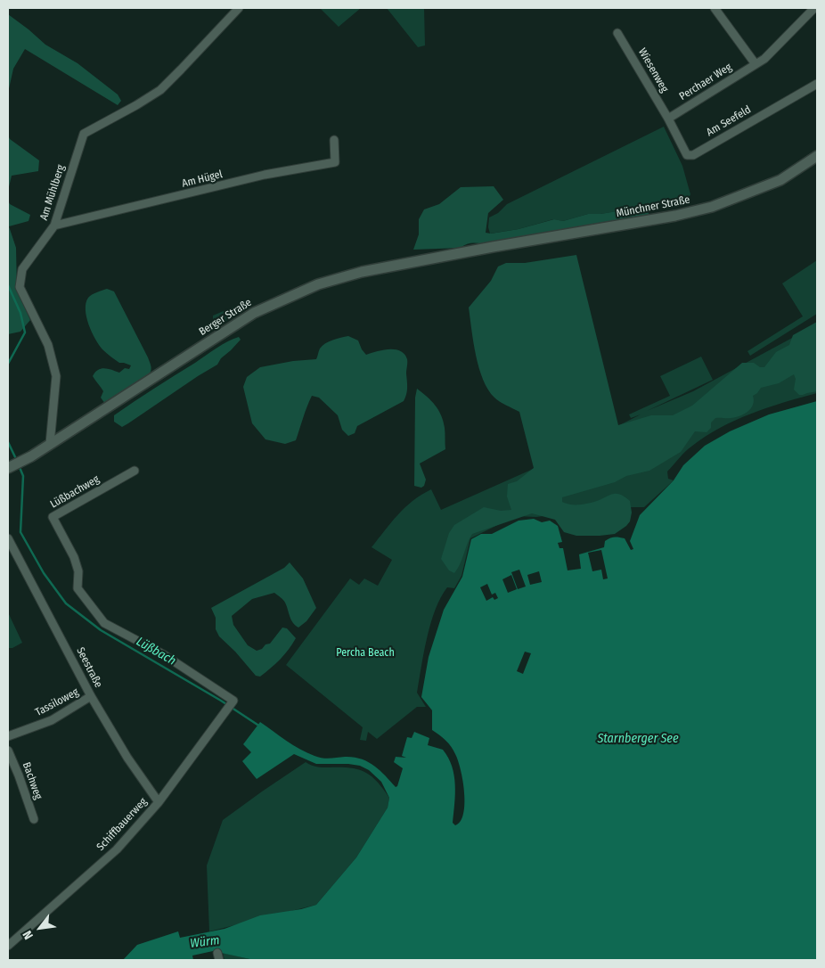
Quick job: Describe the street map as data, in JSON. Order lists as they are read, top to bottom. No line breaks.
{"streets":{"main road":["Münchner Straße","Berger Straße"],"street":["Wiesenweg","Perchaer Weg","Am Seefeld","Am Hügel","Am Mühlberg","Lüßbachweg","Seestraße","Tassiloweg","Bachweg","Schiffbauerweg"]},"crossings":[["Wiesenweg","Perchaer Weg"],["Wiesenweg","Am Seefeld"],["Perchaer Weg","Am Seefeld"],["Am Hügel","Am Mühlberg"],["Am Mühlberg","Berger Straße"],["Münchner Straße","Berger Straße"],["Lüßbachweg","Schiffbauerweg"],["Seestraße","Tassiloweg"],["Seestraße","Schiffbauerweg"]],"water":["Lüßbach","Starnberger See","Würm"],"parks":["Percha Beach"],"north":"bottom left"}
